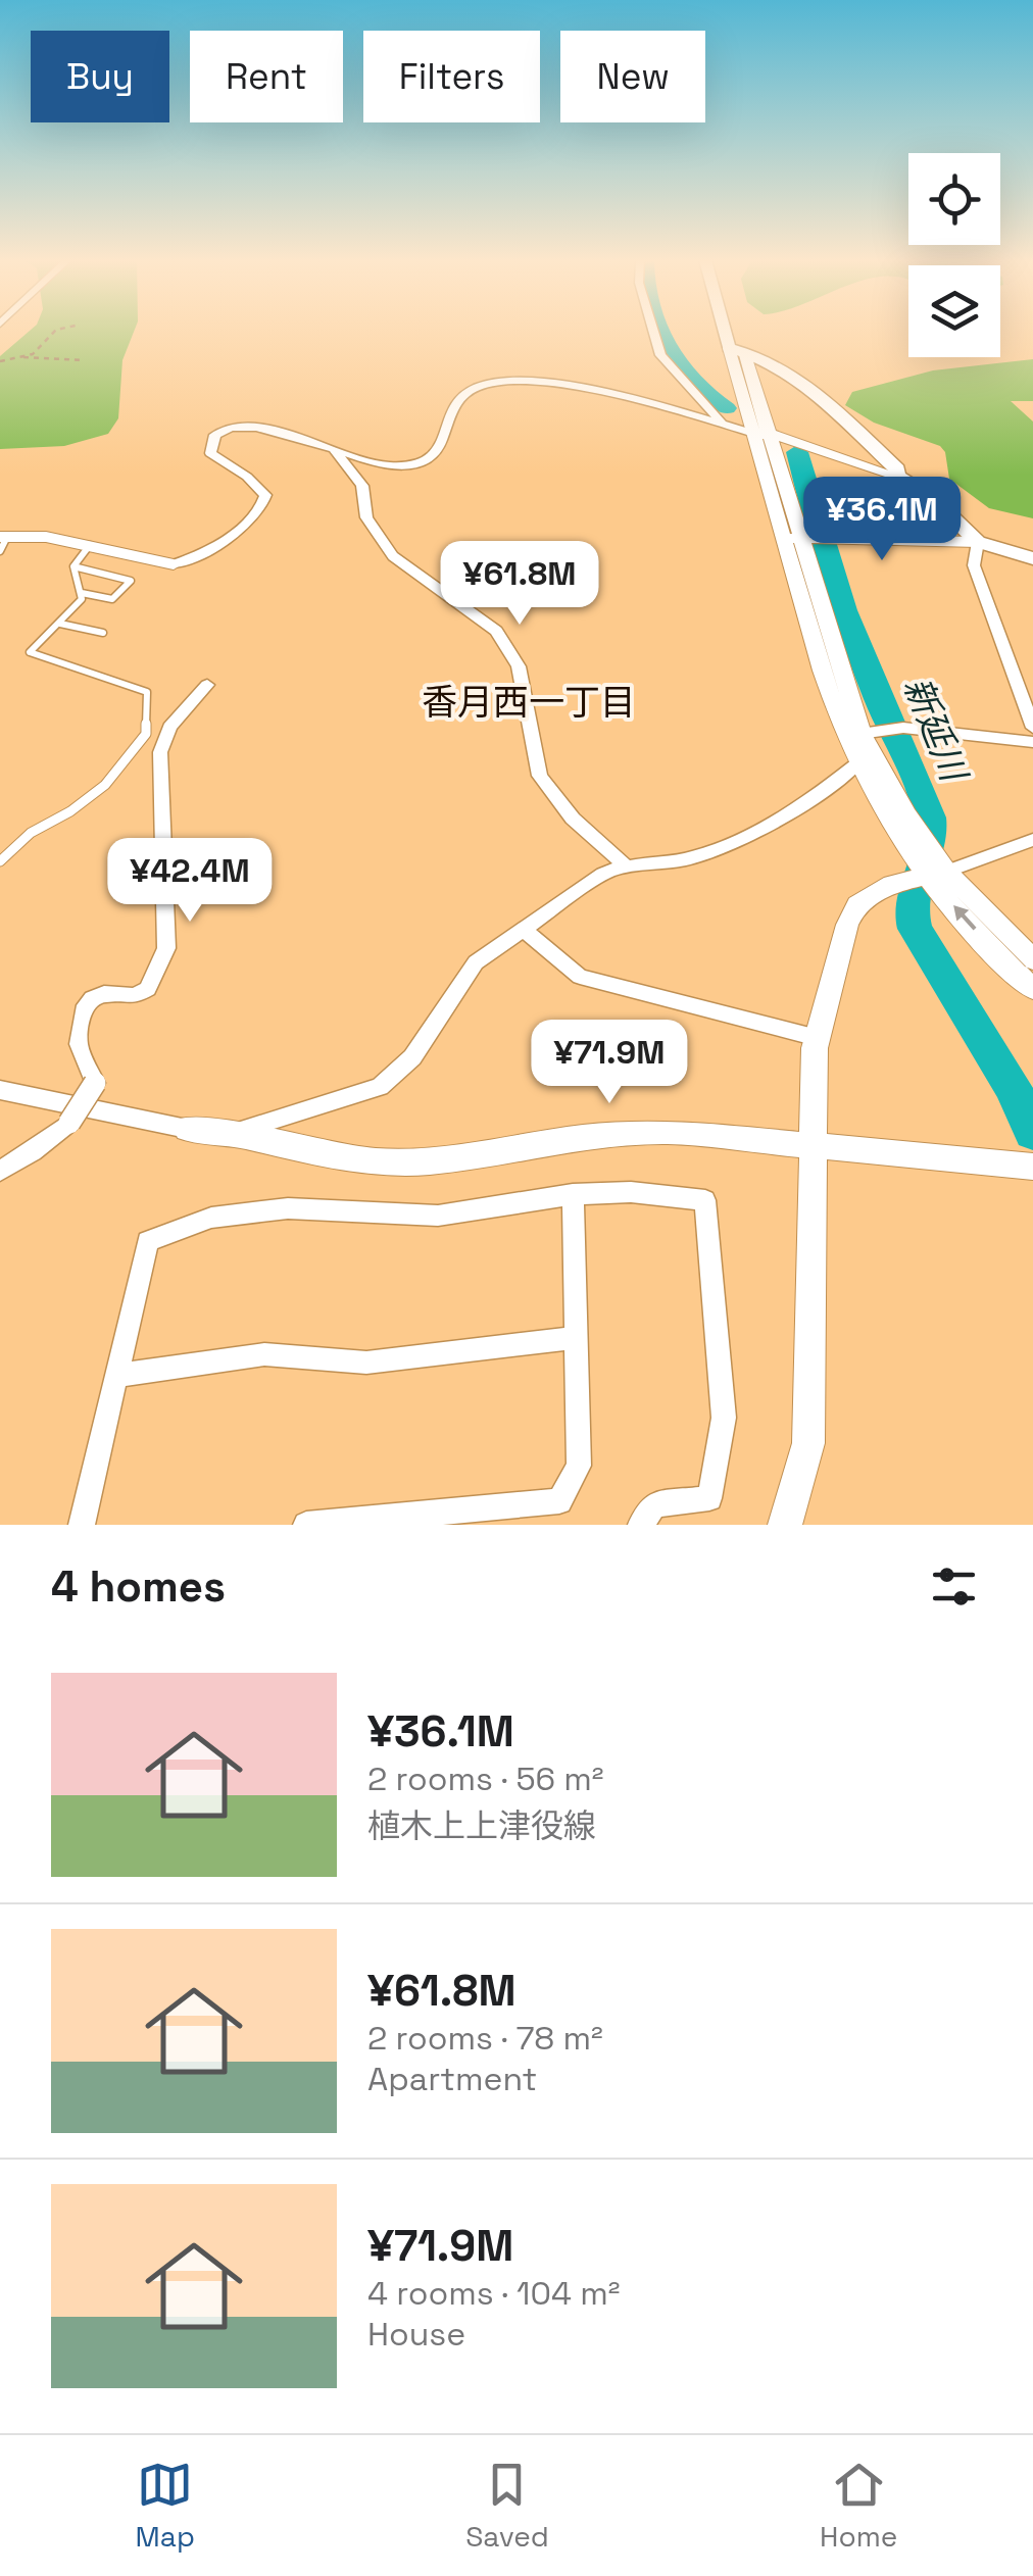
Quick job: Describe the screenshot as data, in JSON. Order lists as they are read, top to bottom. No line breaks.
{"districts":["香月西一丁目"],"water":["新延川"],"page":{"chip":["Buy","Rent","Filters","New"],"price":["¥36.1M","¥61.8M","¥42.4M","¥71.9M"],"heading":"4 homes","list":[{"name":"¥36.1M","note":"2 rooms · 56 m² · 植木上上津役線"},{"name":"¥61.8M","note":"2 rooms · 78 m² · Apartment"},{"name":"¥71.9M","note":"4 rooms · 104 m² · House"}],"tabs":["Map","Saved","Home"]}}
